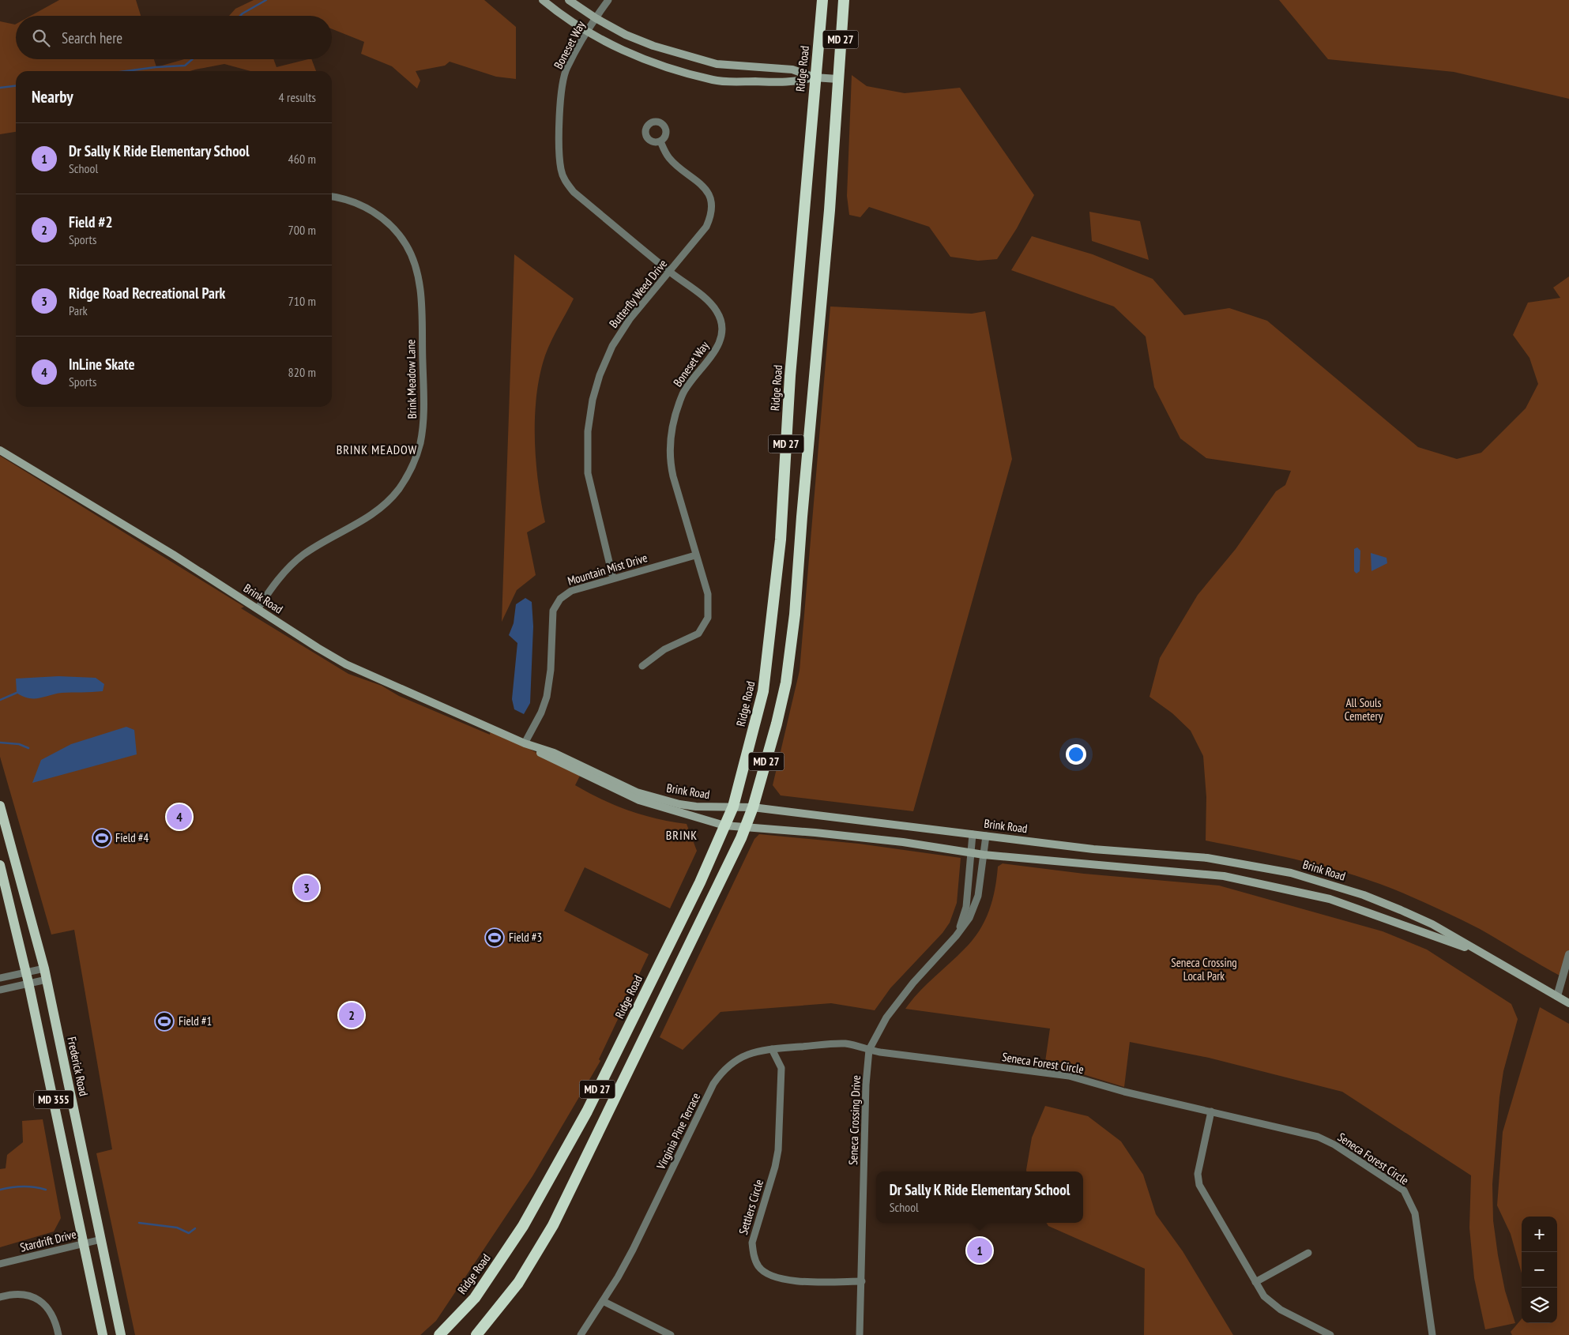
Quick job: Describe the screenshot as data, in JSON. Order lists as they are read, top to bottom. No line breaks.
{"streets":{"highway":["MD 27","Ridge Road"],"main road":["Brink Road","Frederick Road","MD 355"],"street":["Boneset Way","Butterfly Weed Drive","Brink Meadow Lane","Mountain Mist Drive","Seneca Forest Circle","Seneca Crossing Drive","Virginia Pine Terrace","Settlers Circle","Stardrift Drive"]},"crossings":[["MD 27","Brink Road"],["Boneset Way","Butterfly Weed Drive"],["Boneset Way","Mountain Mist Drive"],["Ridge Road","Brink Road"],["Butterfly Weed Drive","Mountain Mist Drive"],["Brink Meadow Lane","Brink Road"],["Mountain Mist Drive","Brink Road"],["Brink Road","Seneca Crossing Drive"],["Seneca Forest Circle","Seneca Crossing Drive"],["Seneca Forest Circle","Virginia Pine Terrace"],["Frederick Road","Stardrift Drive"],["MD 355","Stardrift Drive"],["Seneca Crossing Drive","Virginia Pine Terrace"],["Seneca Crossing Drive","Settlers Circle"],["Virginia Pine Terrace","Settlers Circle"]],"districts":["BRINK MEADOW","BRINK"],"parks":["All Souls Cemetery","Seneca Crossing Local Park"],"places":{"sports":["Field #4","Field #3","Field #1"]},"page":{"search":"Search here","heading":["Nearby","4 results"],"list":[{"mark":"1","name":"Dr Sally K Ride Elementary School","note":"School","value":"460 m"},{"mark":"2","name":"Field #2","note":"Sports","value":"700 m"},{"mark":"3","name":"Ridge Road Recreational Park","note":"Park","value":"710 m"},{"mark":"4","name":"InLine Skate","note":"Sports","value":"820 m"}],"pins":["4","3","2","1"],"popup":["Dr Sally K Ride Elementary School","School"],"map_buttons":["+","−"]}}
